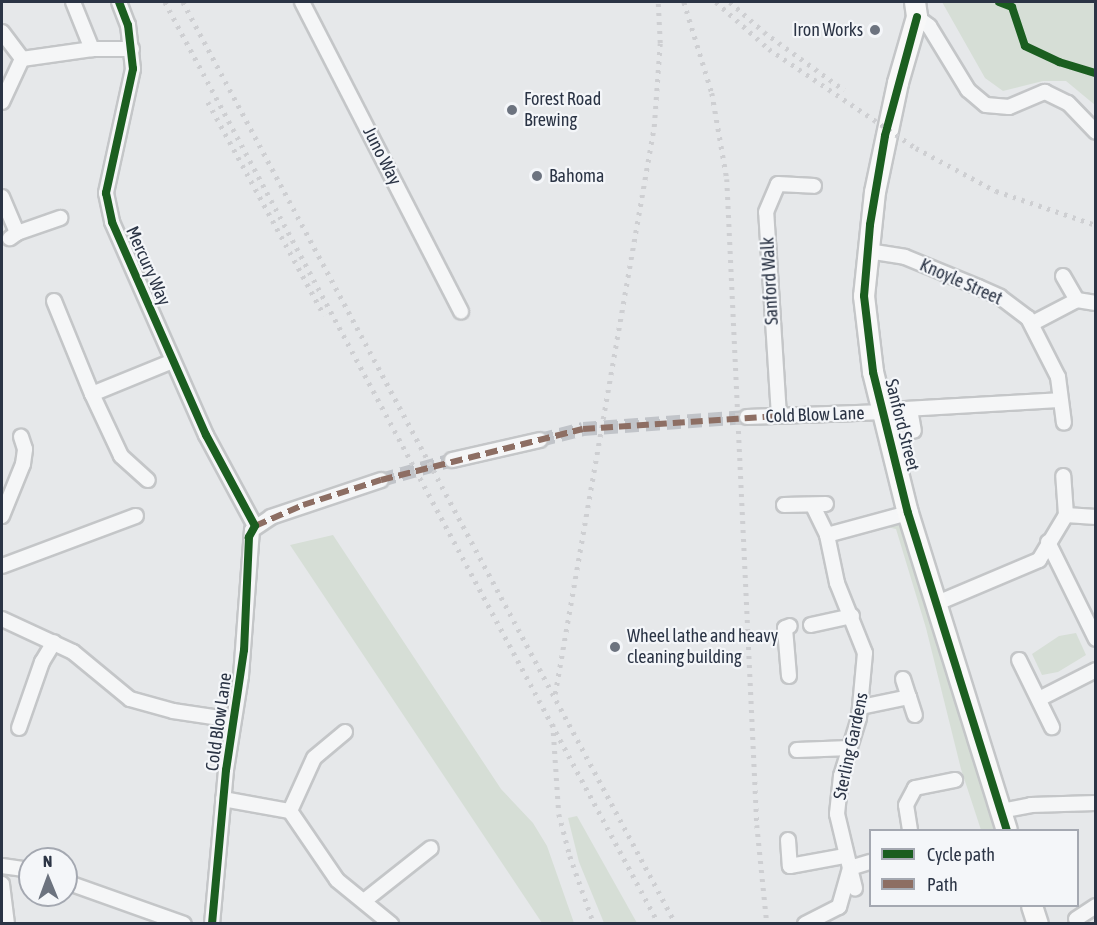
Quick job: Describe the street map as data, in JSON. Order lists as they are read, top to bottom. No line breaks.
{"streets":{"main road":["Sanford Street"],"street":["Juno Way","Mercury Way","Sanford Walk","Knoyle Street","Cold Blow Lane","Sterling Gardens"]},"crossings":[["Mercury Way","Cold Blow Lane"],["Sanford Walk","Cold Blow Lane"],["Knoyle Street","Sanford Street"],["Cold Blow Lane","Sanford Street"]],"places":["Iron Works","Forest Road Brewing","Bahoma","Wheel lathe and heavy cleaning building"],"legend":["Cycle path","Path"],"north":"top"}
